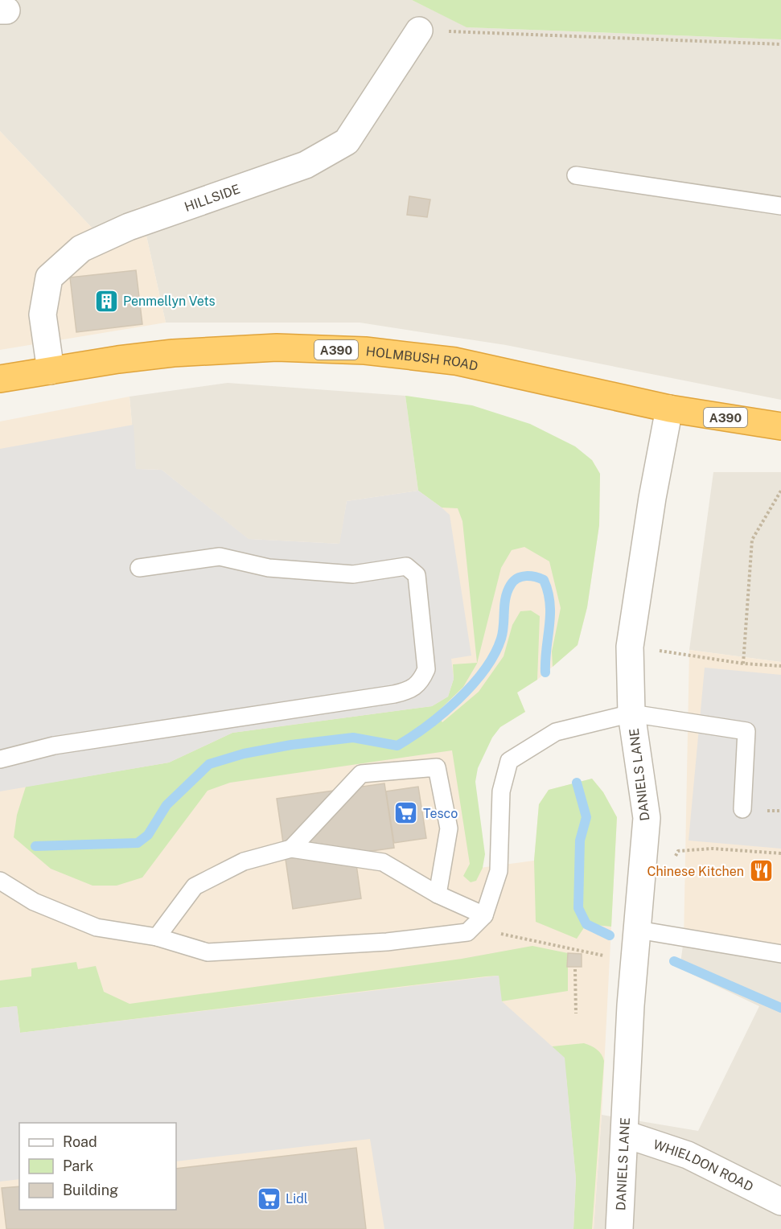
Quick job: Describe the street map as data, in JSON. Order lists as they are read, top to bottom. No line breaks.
{"streets":{"highway":["A390","HOLMBUSH ROAD"],"street":["HILLSIDE","DANIELS LANE","WHIELDON ROAD"]},"crossings":[["HILLSIDE","HOLMBUSH ROAD"],["HOLMBUSH ROAD","DANIELS LANE"],["DANIELS LANE","WHIELDON ROAD"]],"places":{"building":["Penmellyn Vets"],"supermarket":["Tesco","Lidl"],"restaurant":["Chinese Kitchen"]},"legend":["Road","Park","Building"]}
